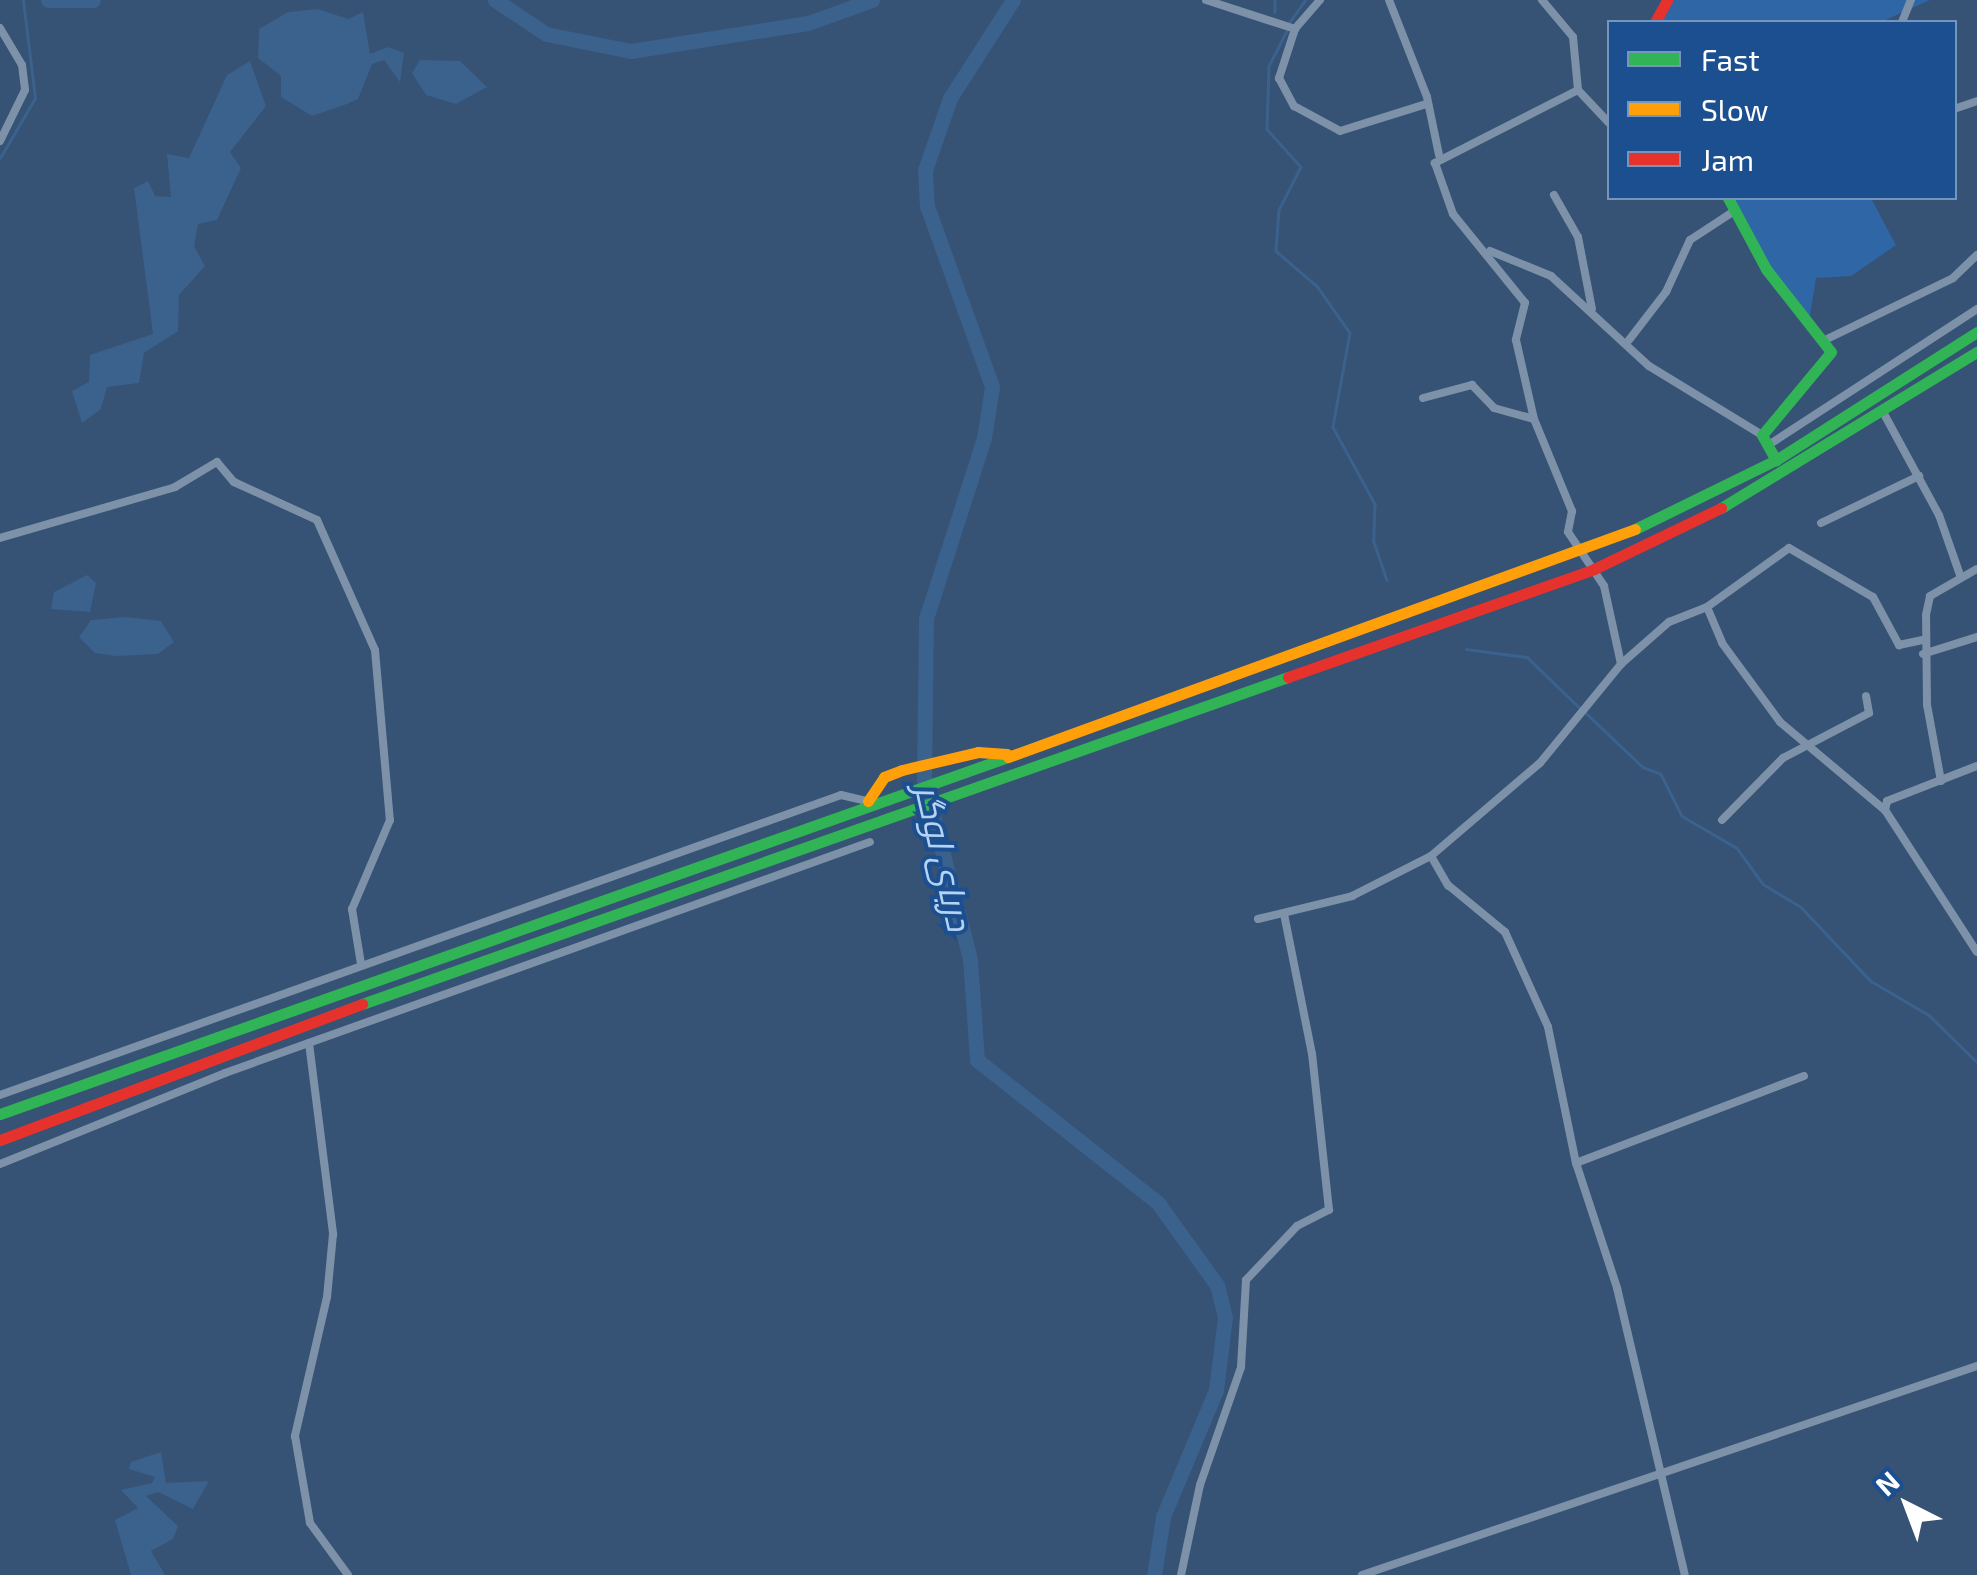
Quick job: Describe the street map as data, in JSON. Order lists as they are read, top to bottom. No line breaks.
{"water":["دریای لوگر"],"legend":["Fast","Slow","Jam"],"north":"top left"}
